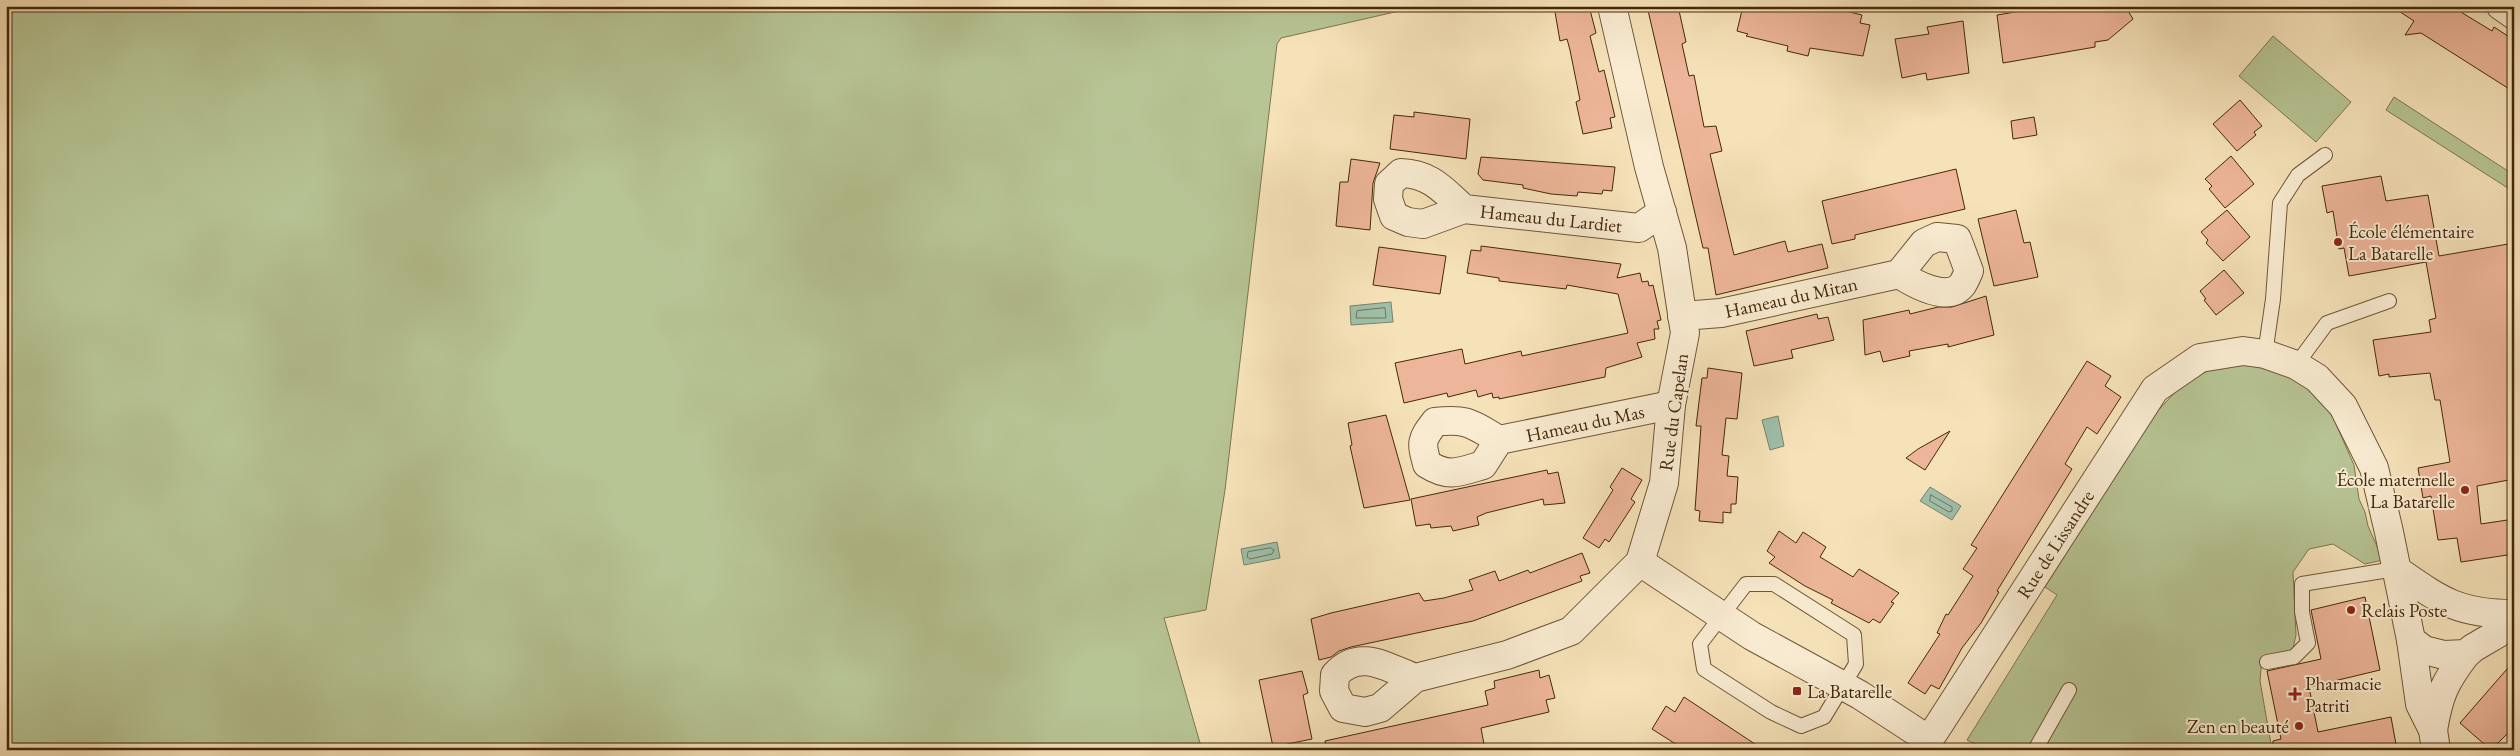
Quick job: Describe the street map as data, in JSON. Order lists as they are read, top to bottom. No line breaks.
{"streets":{"street":["Hameau du Lardiet","Hameau du Mitan","Rue du Capelan","Hameau du Mas","Rue de Lissandre"]},"crossings":[["Hameau du Lardiet","Rue du Capelan"],["Hameau du Mitan","Rue du Capelan"],["Rue du Capelan","Hameau du Mas"],["Rue du Capelan","Rue de Lissandre"]],"places":{"other":["École élémentaire La Batarelle","École maternelle La Batarelle","Relais Poste","Zen en beauté"],"transit":["La Batarelle"],"health":["Pharmacie Patriti"]}}
